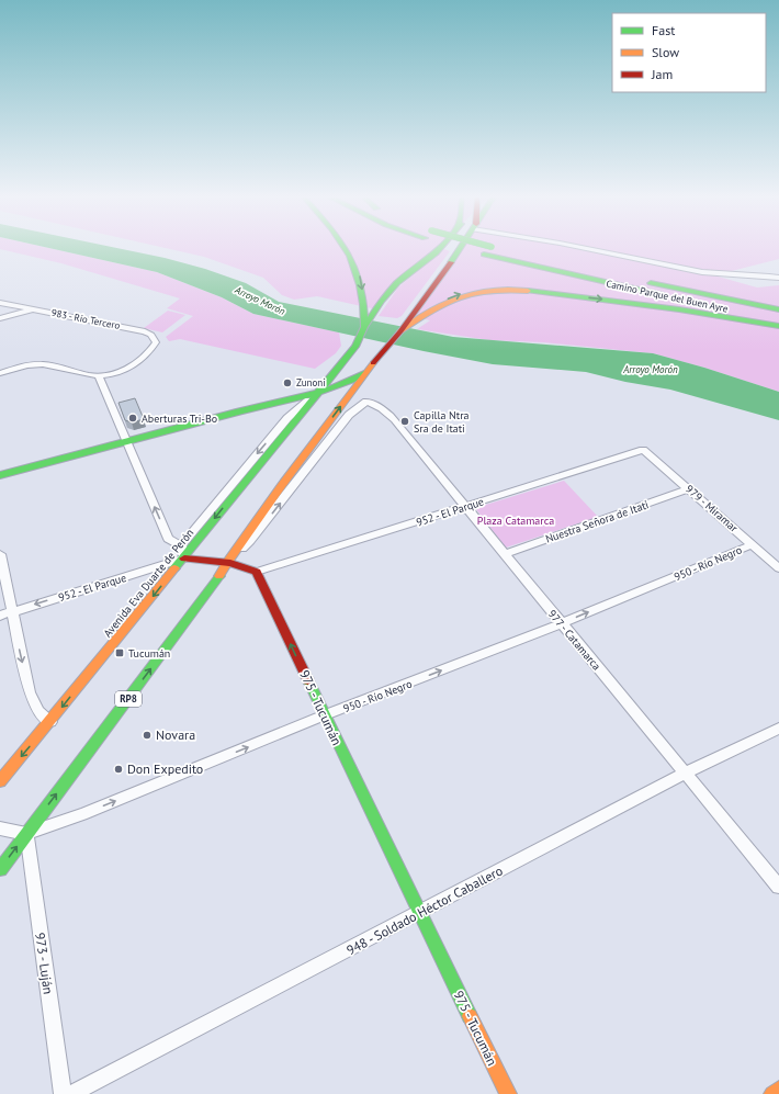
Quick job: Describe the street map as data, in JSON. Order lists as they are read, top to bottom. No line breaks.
{"streets":{"main road":["Camino Parque del Buen Ayre","Avenida Eva Duarte de Perón","RP8","975 - Tucumán"],"street":["983 - Río Tercero","979 - Miramar","952 - El Parque","Nuestra Señora de Itati","950 - Río Negro","977 - Catamarca","948 - Soldado Héctor Caballero","973 - Luján"]},"crossings":[["979 - Miramar","952 - El Parque"],["979 - Miramar","Nuestra Señora de Itati"],["979 - Miramar","950 - Río Negro"],["952 - El Parque","Avenida Eva Duarte de Perón"],["952 - El Parque","977 - Catamarca"],["952 - El Parque","975 - Tucumán"],["Nuestra Señora de Itati","977 - Catamarca"],["950 - Río Negro","977 - Catamarca"],["950 - Río Negro","RP8"],["950 - Río Negro","975 - Tucumán"],["950 - Río Negro","973 - Luján"],["977 - Catamarca","RP8"],["977 - Catamarca","948 - Soldado Héctor Caballero"],["RP8","973 - Luján"],["975 - Tucumán","948 - Soldado Héctor Caballero"]],"one_way":["950 - Río Negro"],"water":["Arroyo Morón"],"parks":["Plaza Catamarca"],"places":{"other":["Zunoni","Aberturas Tri-Bo","Capilla Ntra Sra de Itati","Novara","Don Expedito"],"transit":["Tucumán"]},"legend":["Fast","Slow","Jam"]}
